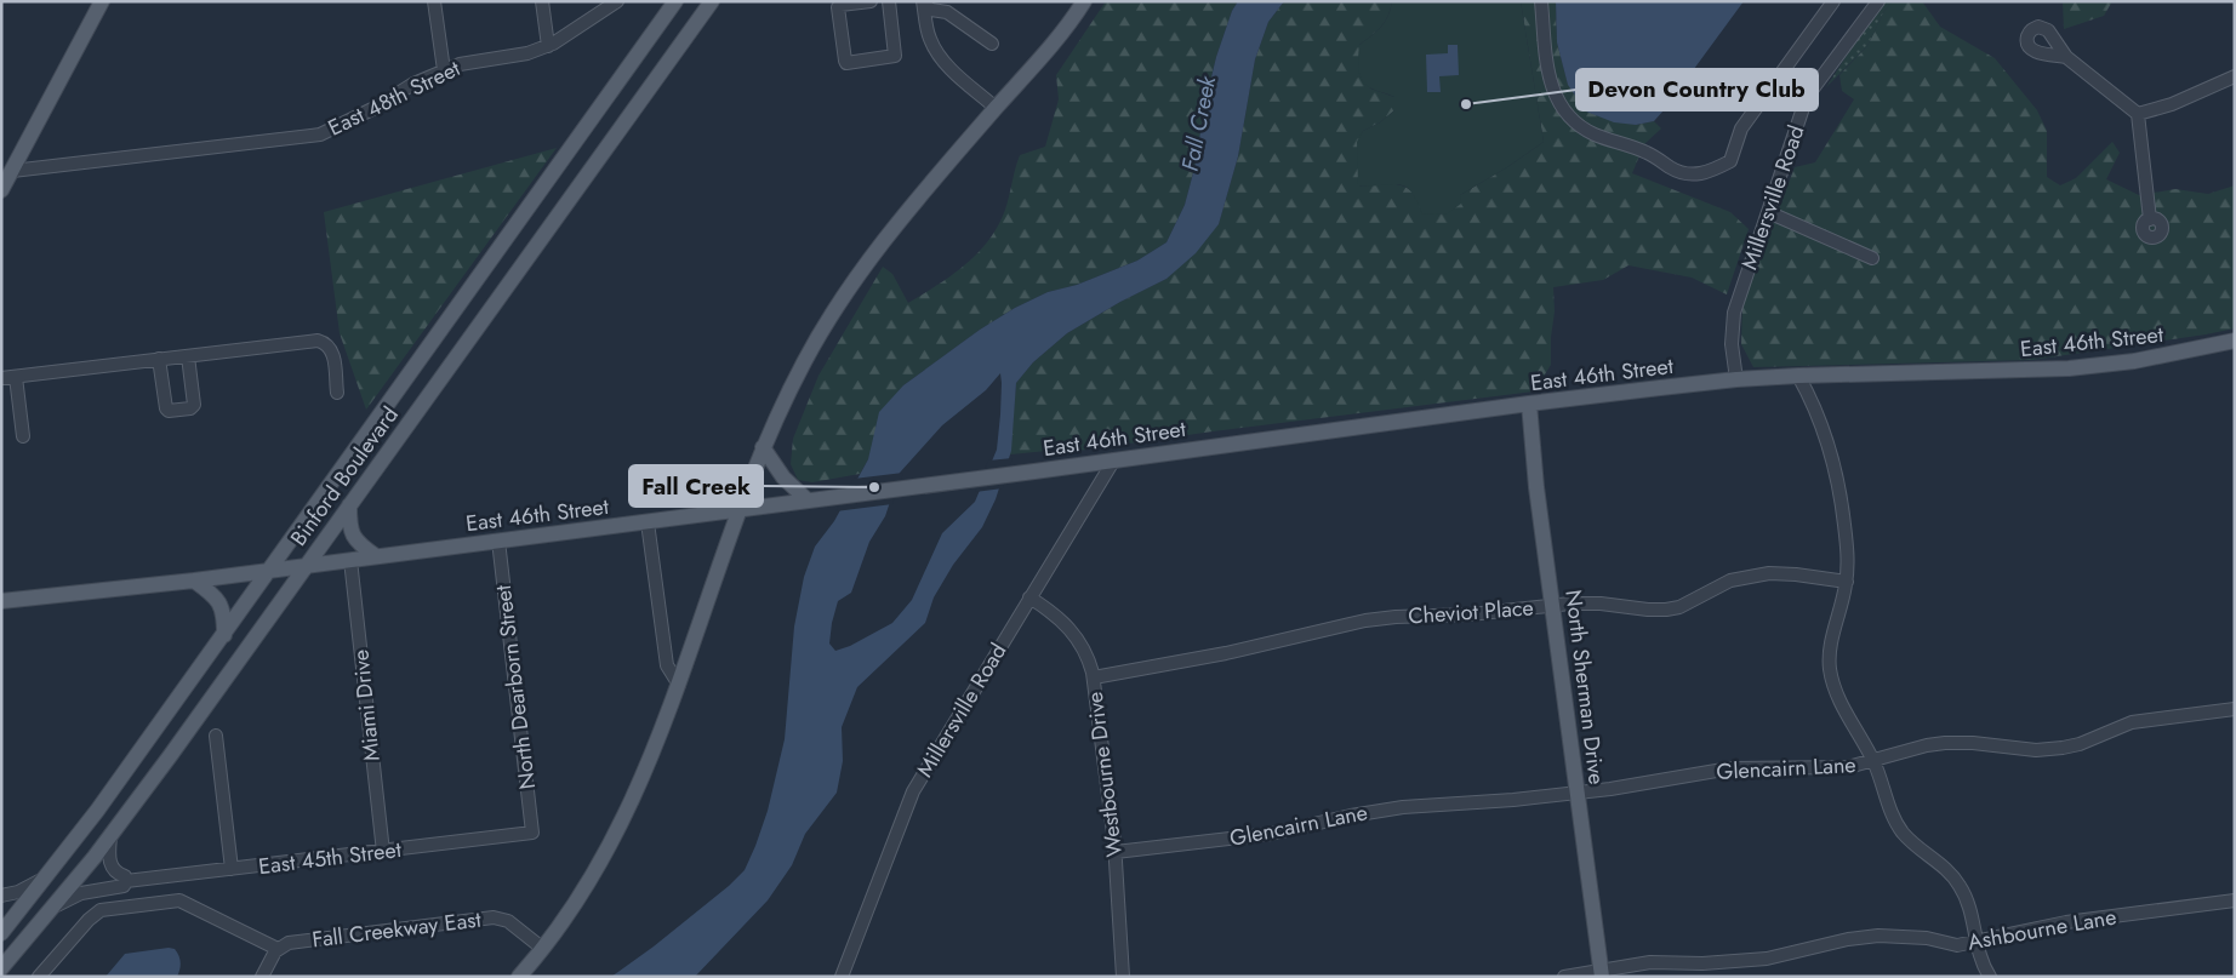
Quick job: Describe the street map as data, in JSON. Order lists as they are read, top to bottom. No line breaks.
{"streets":{"main road":["East 46th Street","Binford Boulevard","North Sherman Drive"],"street":["East 48th Street","Millersville Road","Cheviot Place","North Dearborn Street","Miami Drive","Glencairn Lane","Westbourne Drive","East 45th Street","Fall Creekway East","Ashbourne Lane"]},"crossings":[["Millersville Road","East 46th Street"],["Millersville Road","Westbourne Drive"],["East 46th Street","Binford Boulevard"],["East 46th Street","North Dearborn Street"],["East 46th Street","North Sherman Drive"],["East 46th Street","Miami Drive"],["Binford Boulevard","East 45th Street"],["Cheviot Place","North Sherman Drive"],["Cheviot Place","Westbourne Drive"],["North Dearborn Street","East 45th Street"],["North Sherman Drive","Glencairn Lane"],["North Sherman Drive","Ashbourne Lane"],["Miami Drive","East 45th Street"],["Glencairn Lane","Westbourne Drive"]],"water":["Fall Creek"],"places":["Devon Country Club","Fall Creek"]}
